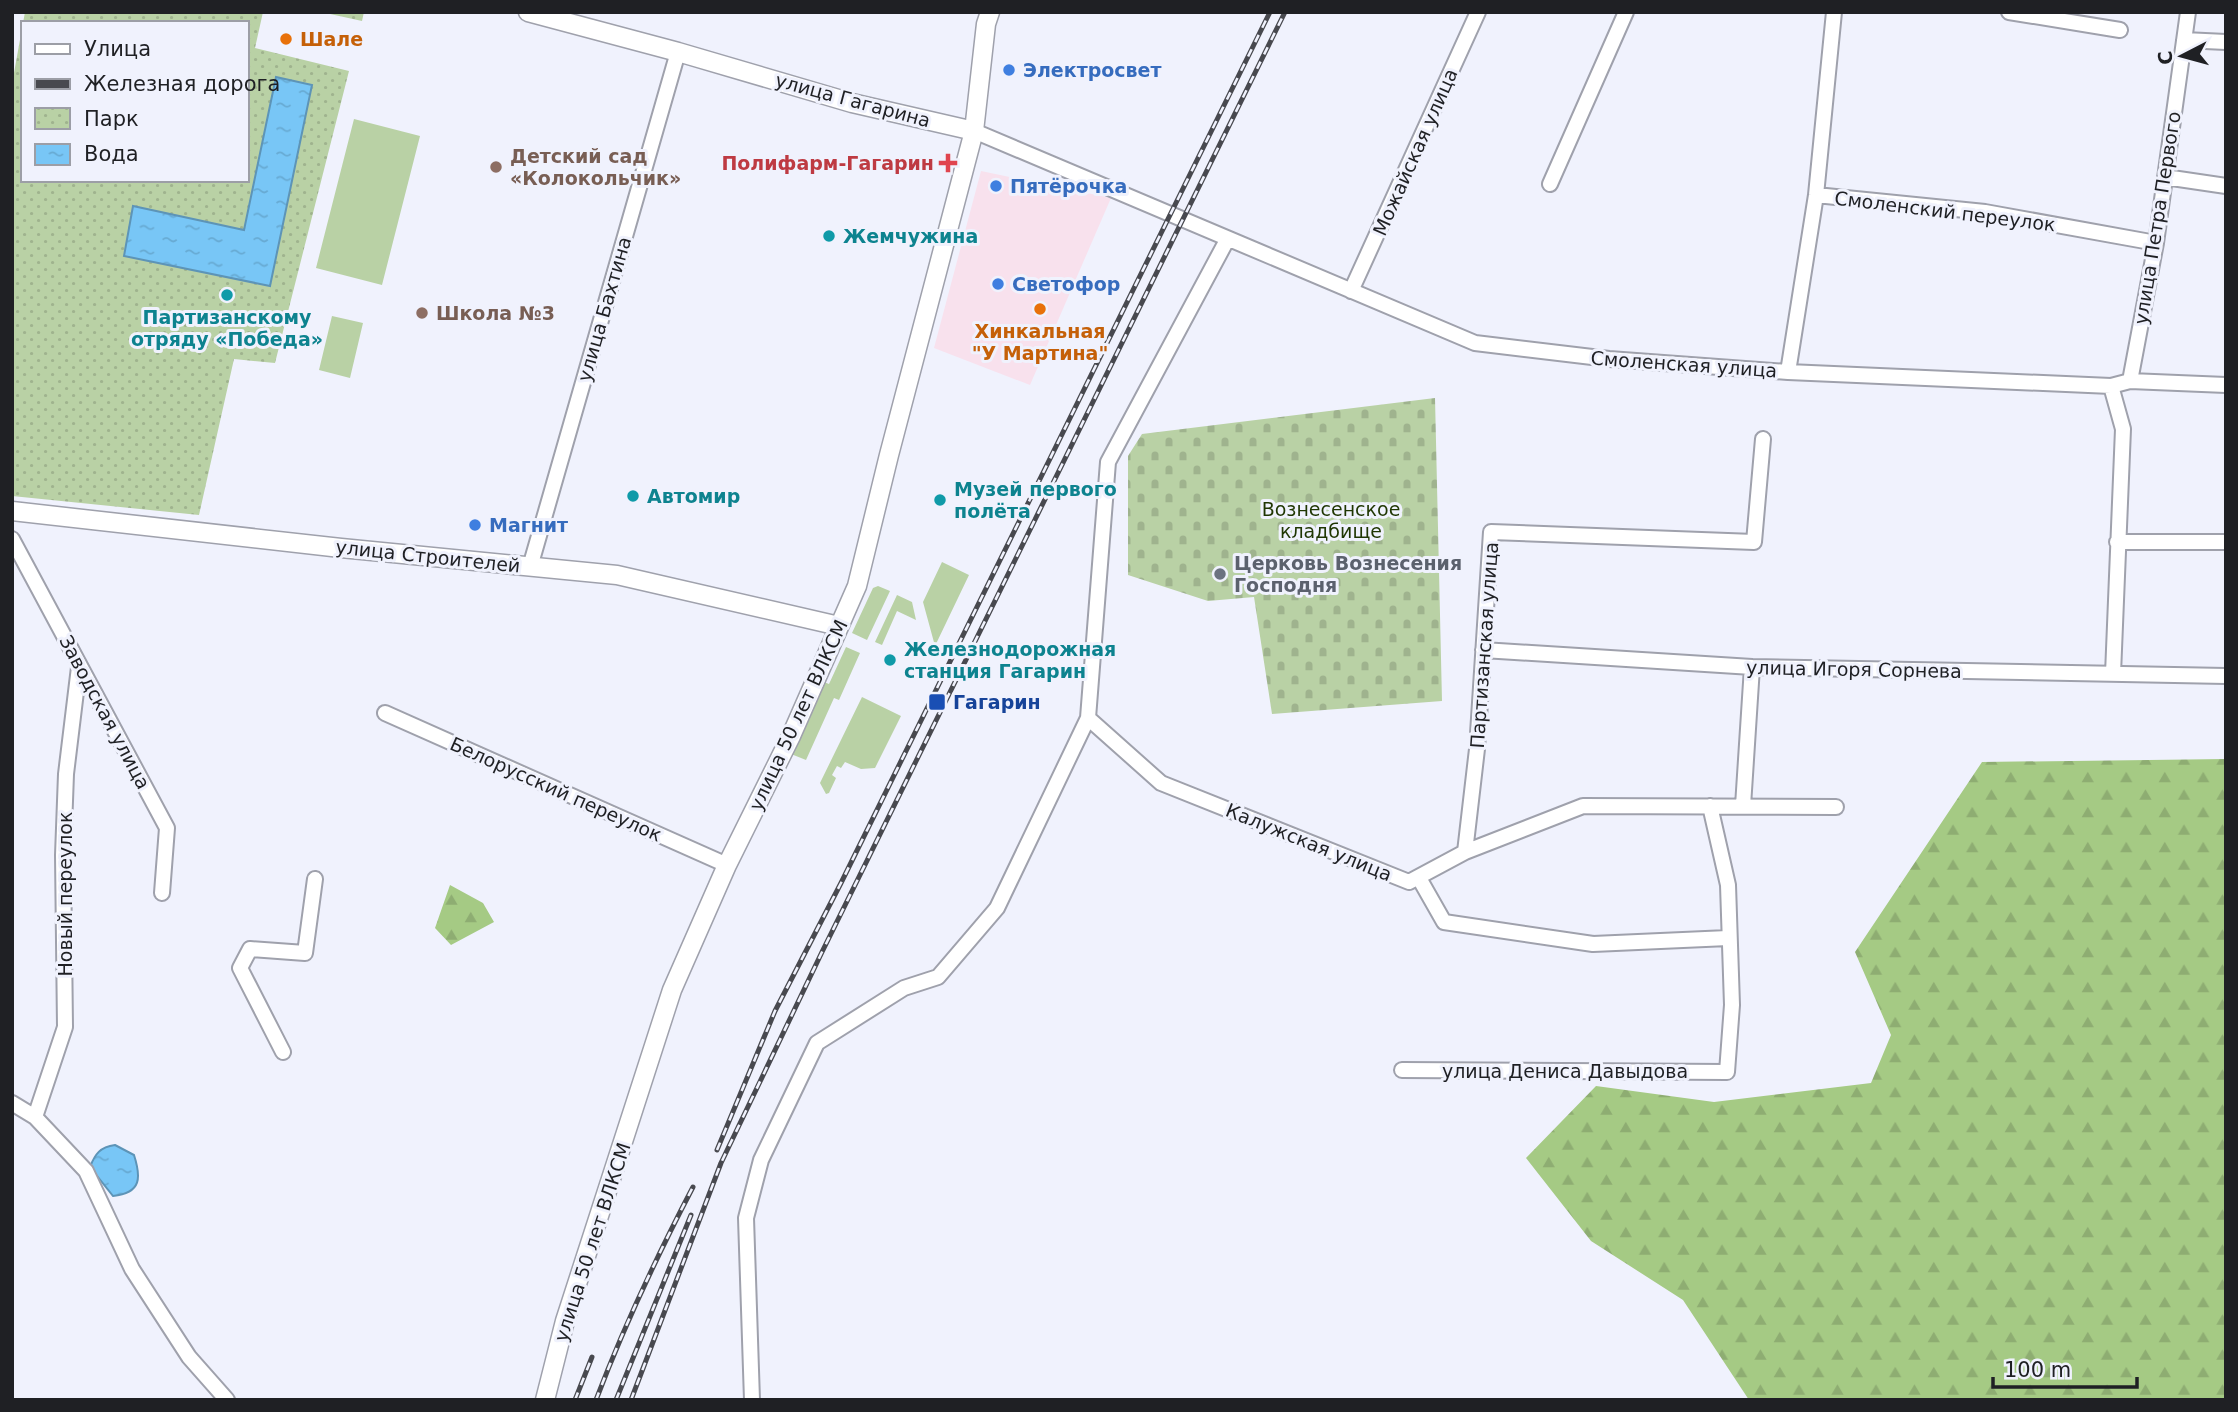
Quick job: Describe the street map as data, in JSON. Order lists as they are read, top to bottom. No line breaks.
{"streets":{"main road":["улица Гагарина","улица Строителей","улица 50 лет ВЛКСМ"],"street":["Можайская улица","Смоленский переулок","улица Петра Первого","улица Бахтина","Смоленская улица","Партизанская улица","улица Игоря Сорнева","Заводская улица","Белорусский переулок","Калужская улица","Новый переулок","улица Дениса Давыдова"]},"crossings":[["улица Гагарина","улица Бахтина"],["улица Гагарина","Смоленская улица"],["улица Гагарина","улица 50 лет ВЛКСМ"],["Можайская улица","Смоленская улица"],["Смоленский переулок","улица Петра Первого"],["Смоленский переулок","Смоленская улица"],["улица Петра Первого","Смоленская улица"],["улица Бахтина","улица Строителей"],["улица Строителей","улица 50 лет ВЛКСМ"],["Партизанская улица","улица Игоря Сорнева"],["Партизанская улица","Калужская улица"],["Заводская улица","Новый переулок"],["улица 50 лет ВЛКСМ","Белорусский переулок"]],"parks":["Вознесенское кладбище"],"places":{"other":["Шале","Электросвет","Детский сад «Колокольчик»","Пятёрочка","Жемчужина","Светофор","Партизанскому отряду «Победа»","Хинкальная \"У Мартина\"","Школа №3","Автомир","Музей первого полёта","Магнит","Церковь Вознесения Господня","Железнодорожная станция Гагарин"],"health":["Полифарм-Гагарин"],"transit":["Гагарин"]},"legend":["Улица","Железная дорога","Парк","Вода"],"scale_bar":"100 m","north":"left"}
